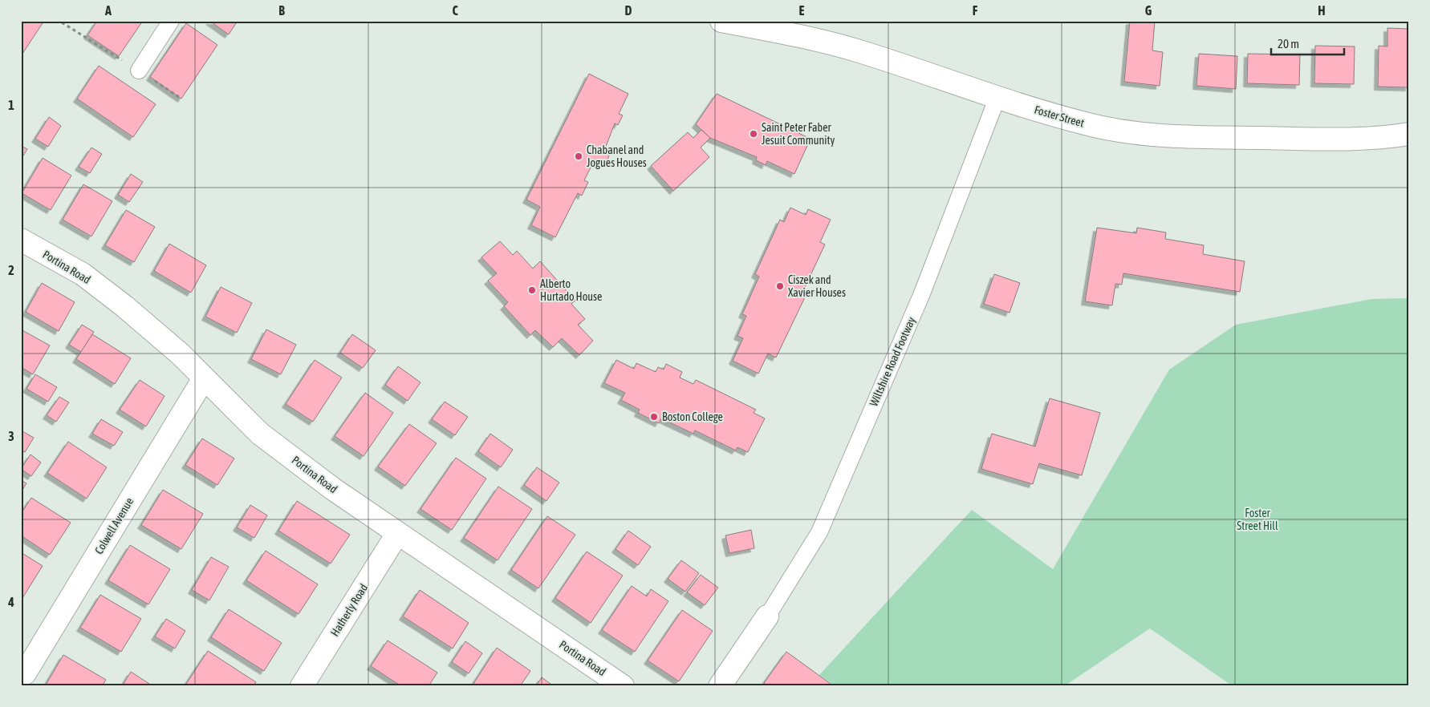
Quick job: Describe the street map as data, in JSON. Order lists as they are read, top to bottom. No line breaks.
{"streets":{"street":["Foster Street","Portina Road","Wiltshire Road Footway","Colwell Avenue","Hatherly Road"]},"crossings":[["Foster Street","Wiltshire Road Footway"],["Portina Road","Colwell Avenue"],["Portina Road","Hatherly Road"]],"parks":["Foster Street Hill"],"places":["Saint Peter Faber Jesuit Community","Chabanel and Jogues Houses","Ciszek and Xavier Houses","Alberto Hurtado House","Boston College"],"scale_bar":"20 m","grid":{"columns":["A","B","C","D","E","F","G","H"],"rows":["1","2","3","4"]}}
